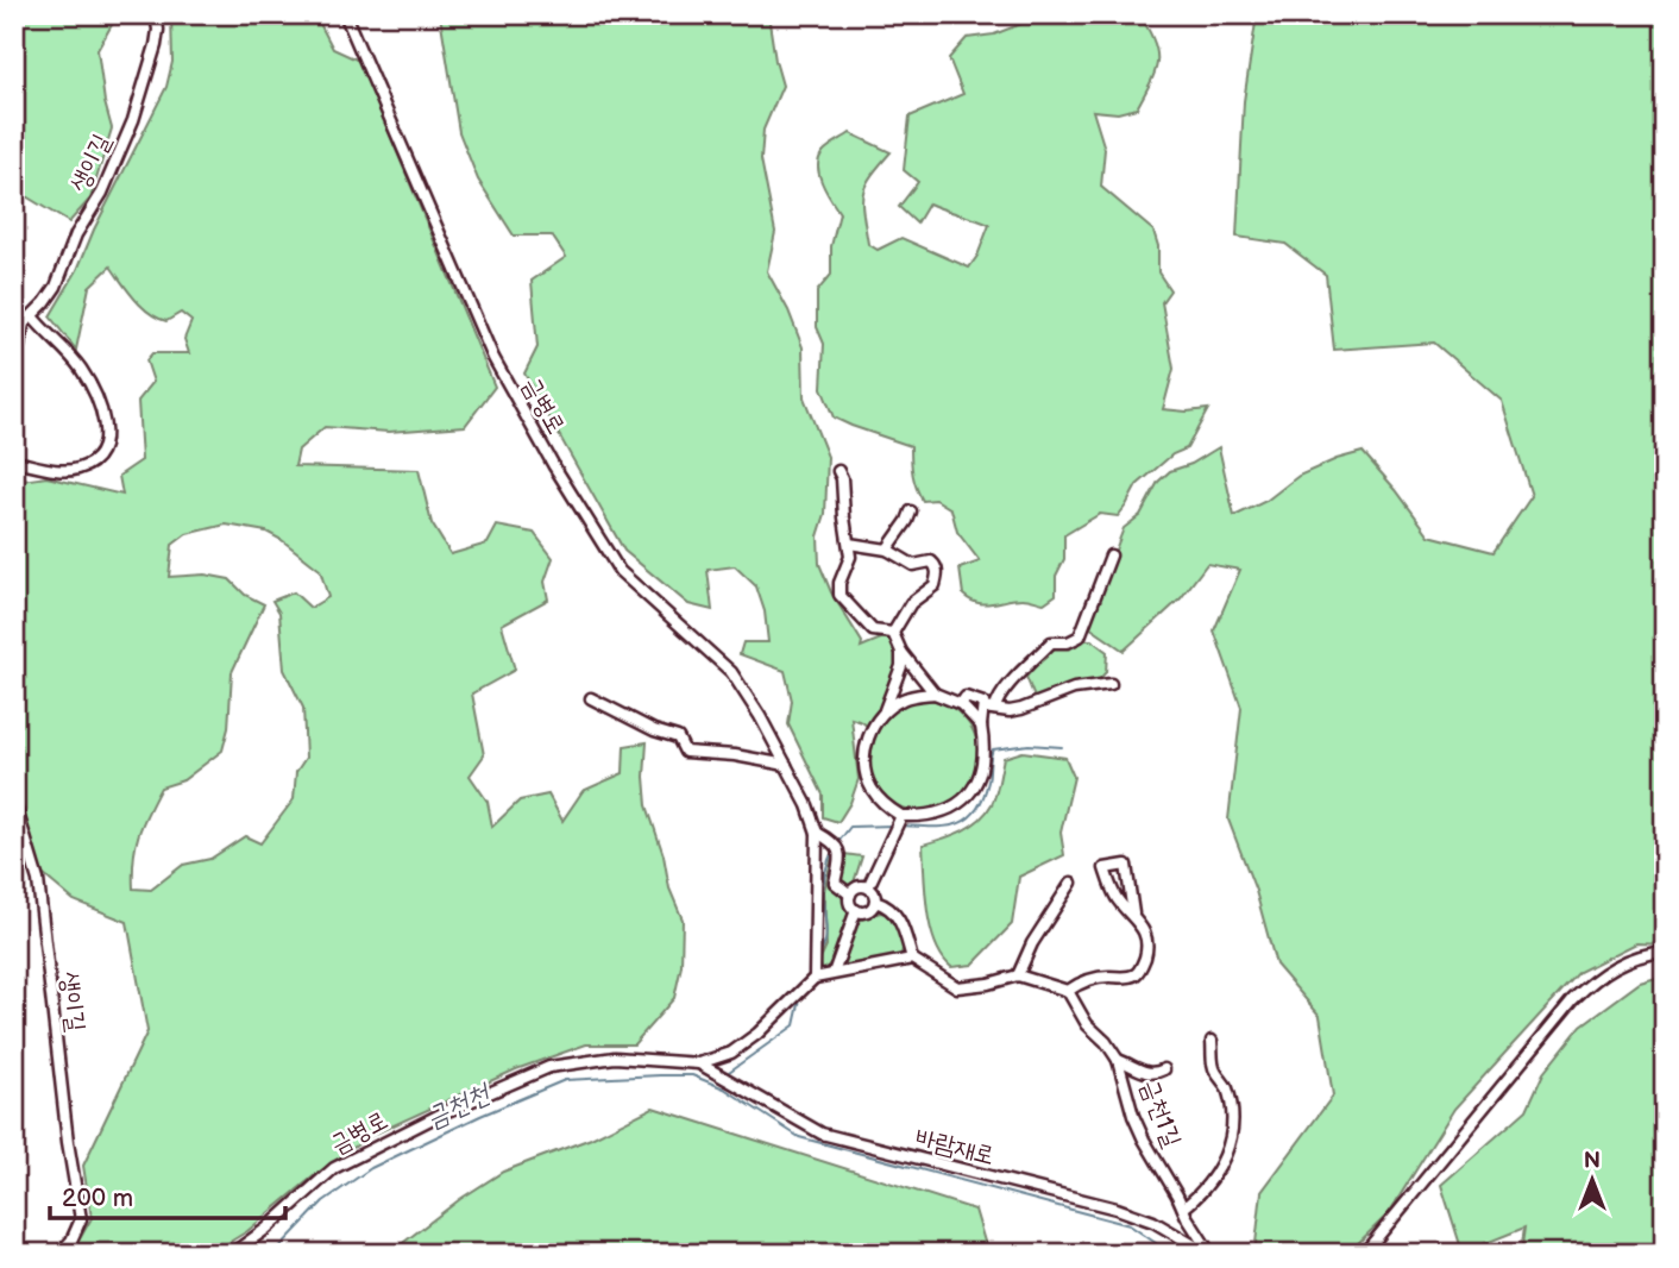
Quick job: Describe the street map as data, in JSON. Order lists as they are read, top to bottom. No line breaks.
{"streets":{"street":["생이길","금병로","금천1길","바람재로"]},"crossings":[["금병로","바람재로"],["금천1길","바람재로"]],"water":["금천천"],"scale_bar":"200 m","north":"top"}
